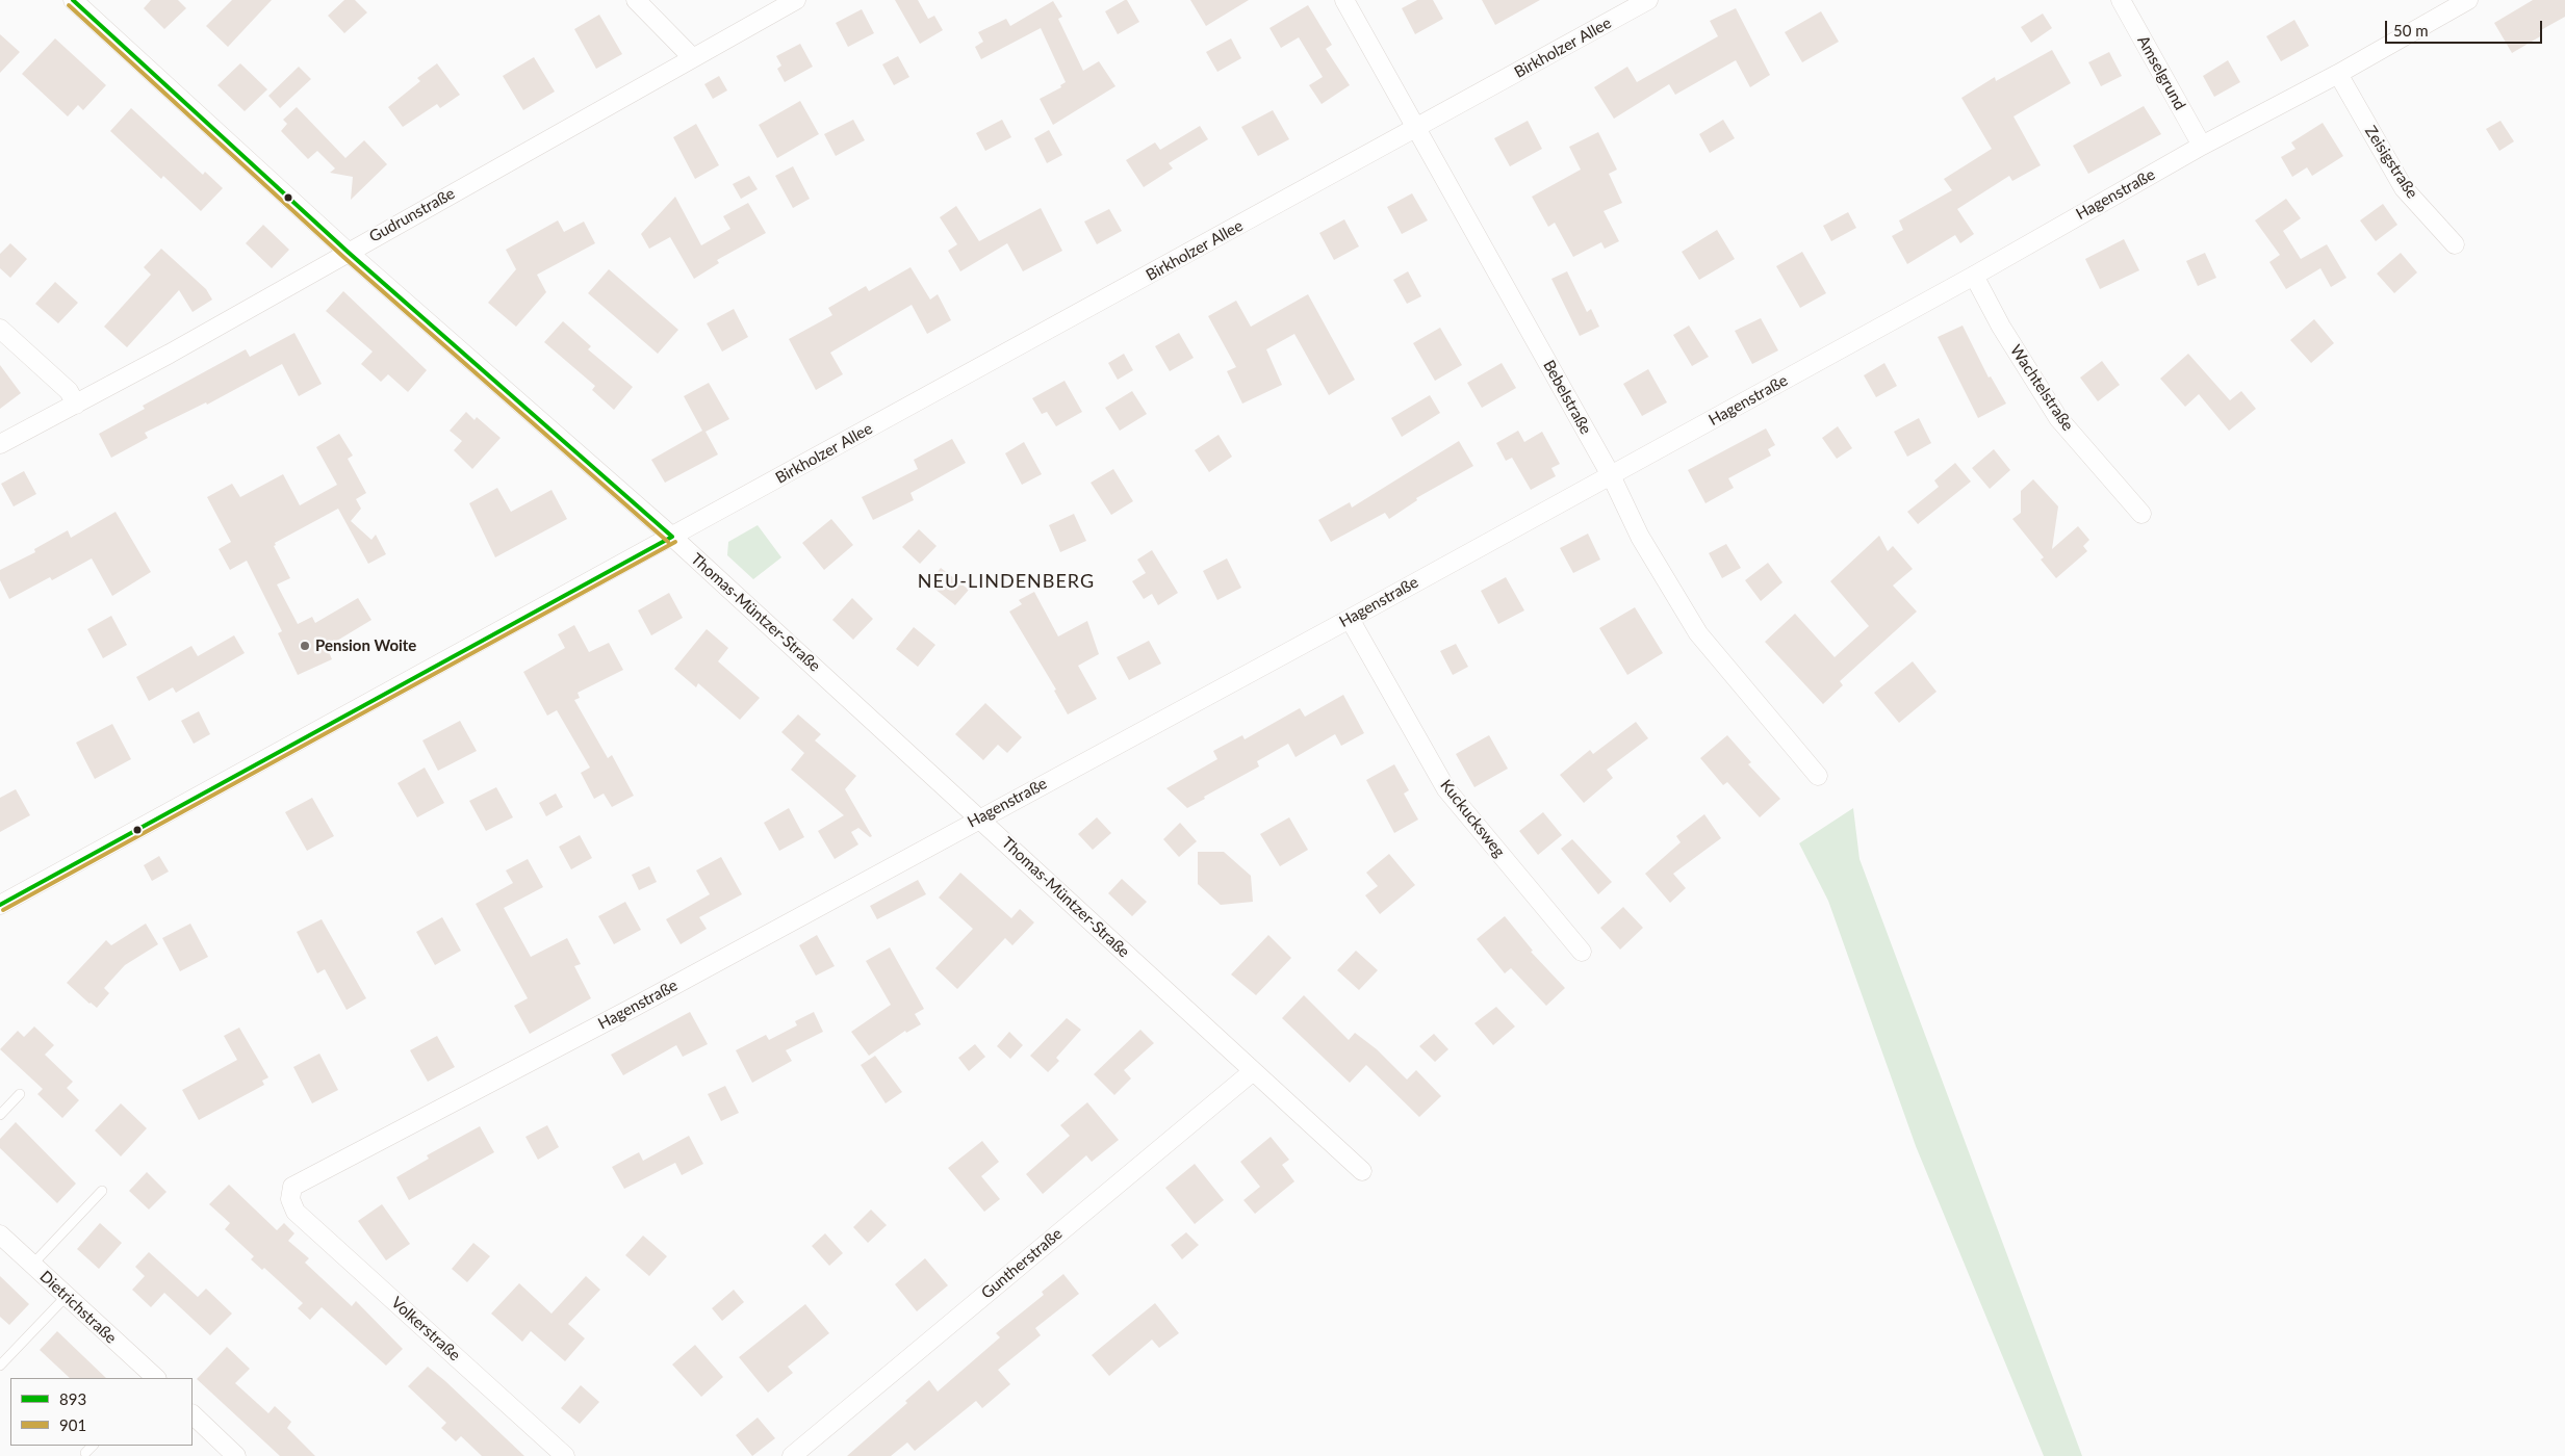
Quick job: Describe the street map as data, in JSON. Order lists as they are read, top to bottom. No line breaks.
{"streets":{"street":["Birkholzer Allee","Amselgrund","Zeisigstraße","Hagenstraße","Gudrunstraße","Wachtelstraße","Bebelstraße","Thomas-Müntzer-Straße","Kuckucksweg","Guntherstraße","Dietrichstraße","Volkerstraße"]},"crossings":[["Birkholzer Allee","Bebelstraße"],["Birkholzer Allee","Thomas-Müntzer-Straße"],["Amselgrund","Hagenstraße"],["Zeisigstraße","Hagenstraße"],["Hagenstraße","Wachtelstraße"],["Hagenstraße","Bebelstraße"],["Hagenstraße","Thomas-Müntzer-Straße"],["Hagenstraße","Kuckucksweg"],["Hagenstraße","Volkerstraße"],["Gudrunstraße","Thomas-Müntzer-Straße"],["Thomas-Müntzer-Straße","Guntherstraße"]],"districts":["NEU-LINDENBERG"],"places":["Pension Woite"],"lines":["transit line 893","transit line 901"],"legend":["893","901"],"scale_bar":"50 m"}
